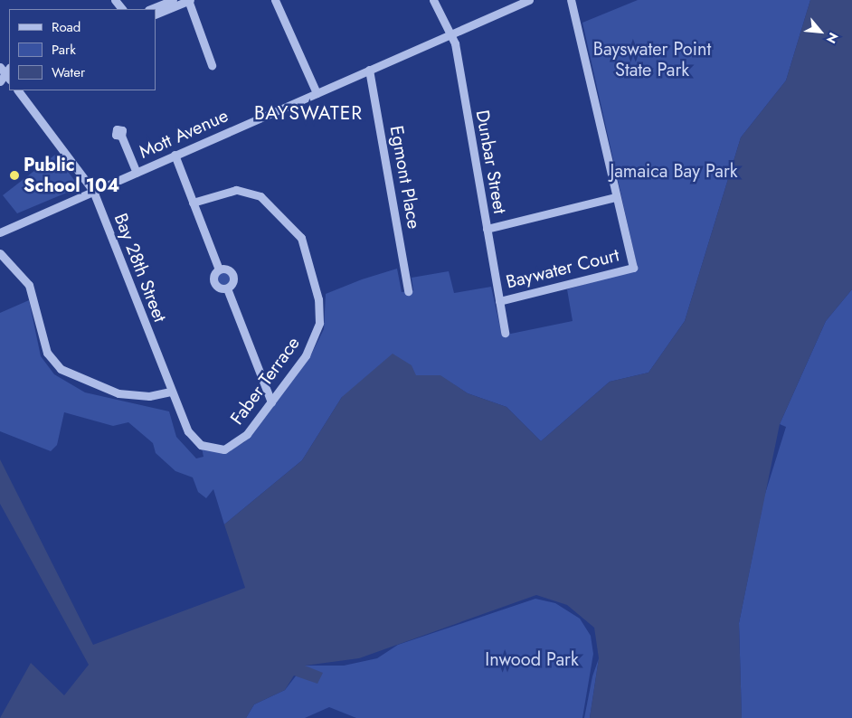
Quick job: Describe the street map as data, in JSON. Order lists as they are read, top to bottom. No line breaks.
{"streets":{"street":["Mott Avenue","Dunbar Street","Egmont Place","Bay 28th Street","Baywater Court","Faber Terrace"]},"crossings":[["Mott Avenue","Dunbar Street"],["Mott Avenue","Egmont Place"],["Mott Avenue","Bay 28th Street"],["Dunbar Street","Baywater Court"],["Bay 28th Street","Faber Terrace"]],"districts":["BAYSWATER"],"parks":["Bayswater Point State Park","Jamaica Bay Park","Inwood Park"],"places":["Public School 104"],"legend":["Road","Park","Water"],"north":"bottom right"}
